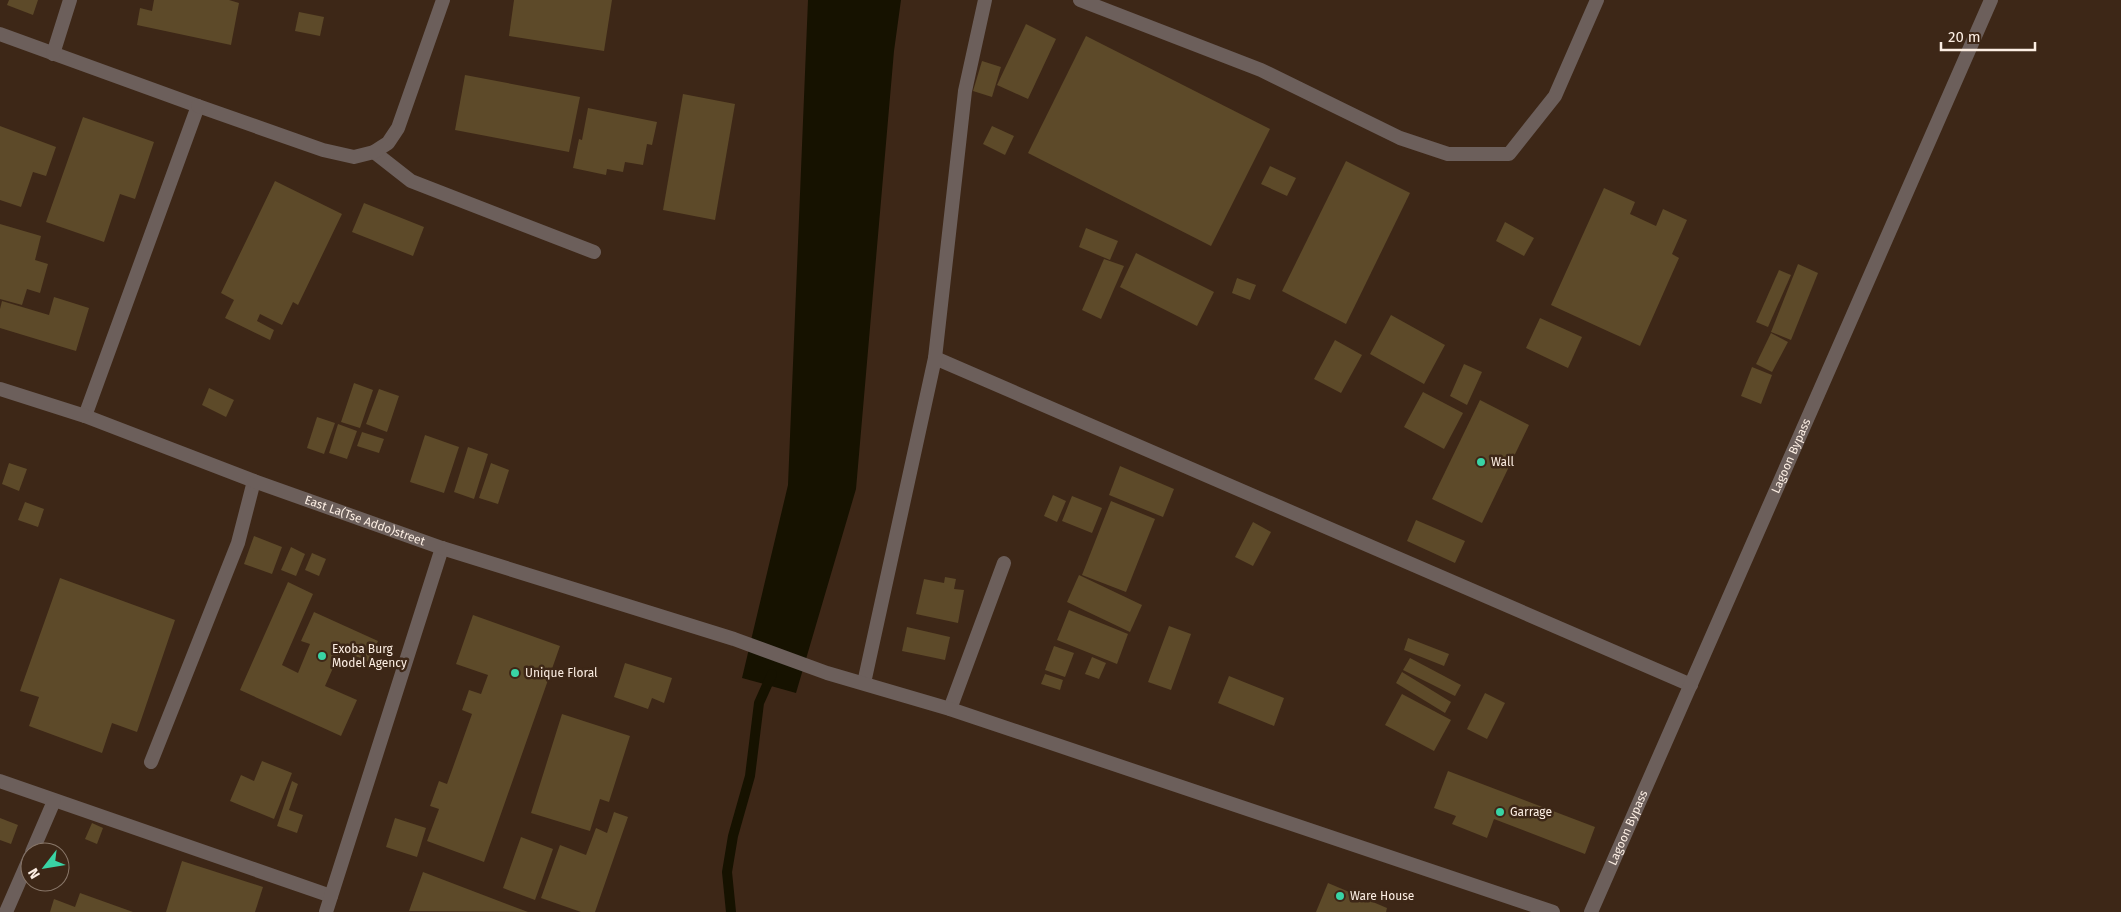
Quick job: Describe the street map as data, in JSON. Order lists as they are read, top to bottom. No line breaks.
{"streets":{"street":["Lagoon Bypass","East La(Tse Addo)street"]},"places":["Wall","Exoba Burg Model Agency","Unique Floral","Garrage","Ware House"],"scale_bar":"20 m","north":"bottom left"}
